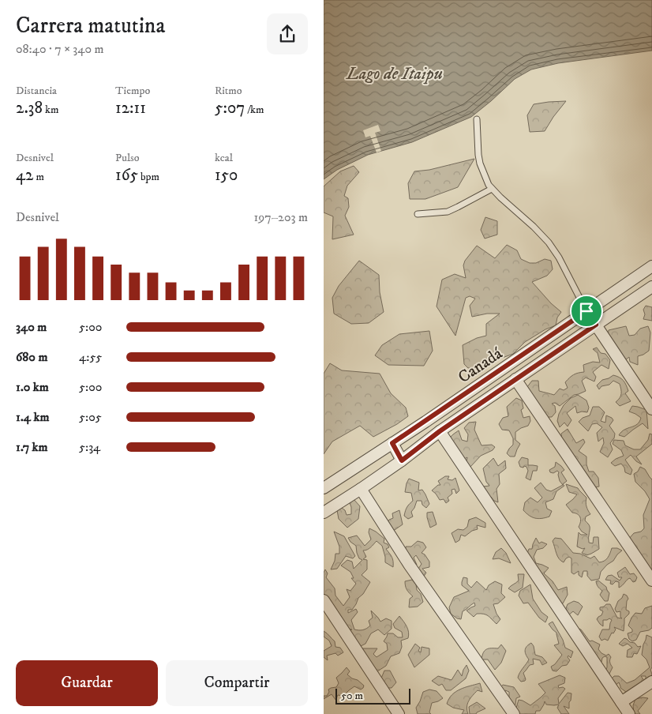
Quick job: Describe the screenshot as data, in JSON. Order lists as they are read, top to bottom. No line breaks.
{"streets":{"street":["Canadá"]},"water":["Lago de Itaipu"],"scale_bar":"50 m","page":{"heading":["Carrera matutina","08:40 · 7 × 340 m"],"stats":[["Distancia","2.38 km"],["Tiempo","12:11"],["Ritmo","5:07 /km"],["Desnivel","42 m"],["Pulso","165 bpm"],["kcal","150"]],"chart":["Desnivel","197–203 m"],"list":[{"name":"340 m","note":"5:00"},{"name":"680 m","note":"4:55"},{"name":"1.0 km","note":"5:00"},{"name":"1.4 km","note":"5:05"},{"name":"1.7 km","note":"5:34"}],"buttons":["Guardar","Compartir"],"scale":"50 m"}}
